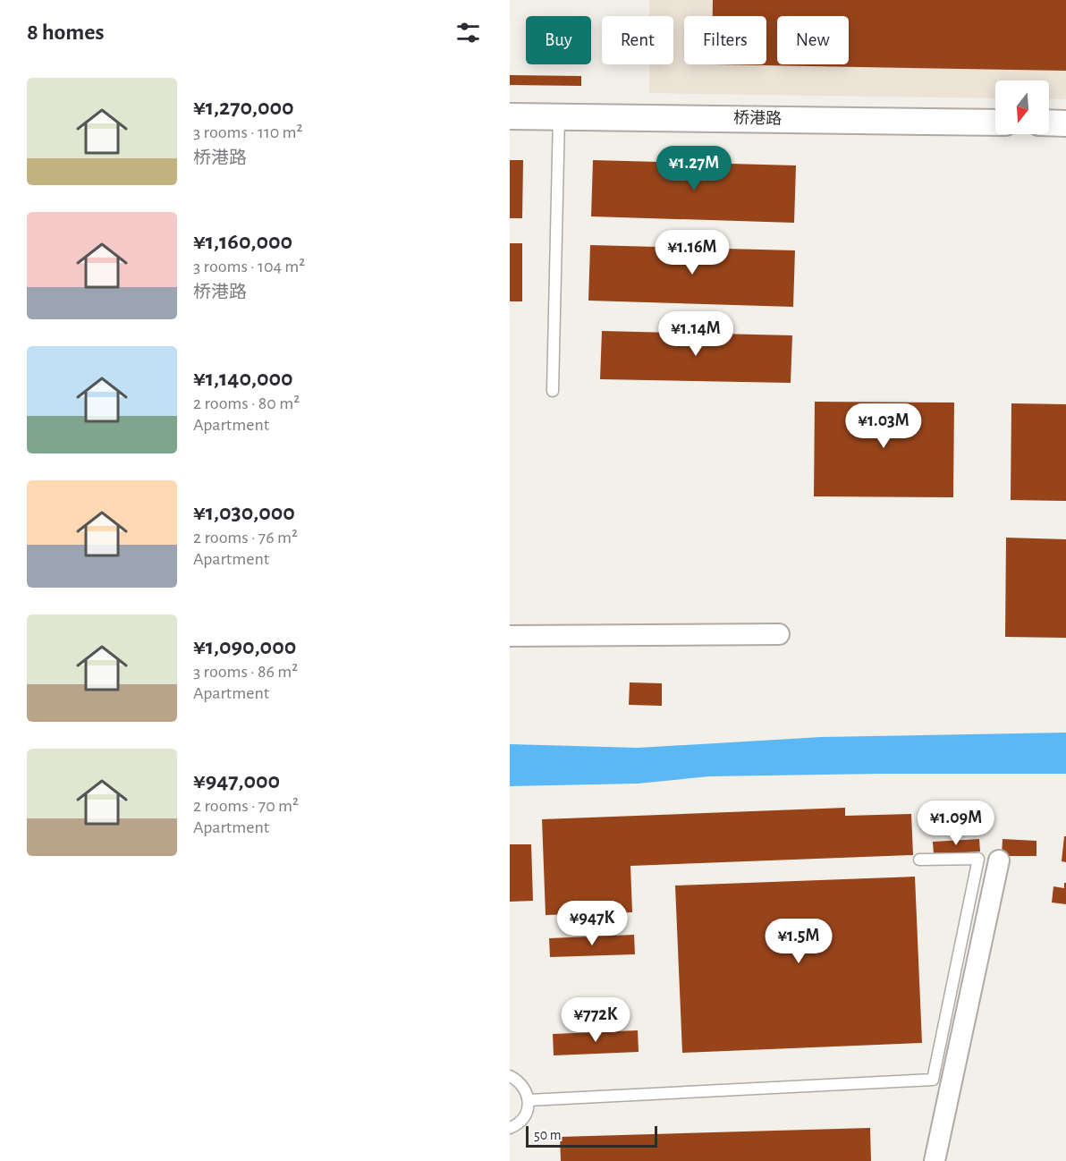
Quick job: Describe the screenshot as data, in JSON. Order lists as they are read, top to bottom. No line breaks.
{"streets":{"street":["桥港路"]},"scale_bar":"50 m","north":"bottom","page":{"heading":"8 homes","chip":["Buy","Rent","Filters","New"],"list":[{"name":"¥1,270,000","note":"3 rooms · 110 m² · 桥港路"},{"name":"¥1,160,000","note":"3 rooms · 104 m² · 桥港路"},{"name":"¥1,140,000","note":"2 rooms · 80 m² · Apartment"},{"name":"¥1,030,000","note":"2 rooms · 76 m² · Apartment"},{"name":"¥1,090,000","note":"3 rooms · 86 m² · Apartment"},{"name":"¥947,000","note":"2 rooms · 70 m² · Apartment"}],"price":["¥1.27M","¥1.16M","¥1.14M","¥1.03M","¥1.09M","¥947K","¥1.5M","¥772K"],"scale":"50 m"}}
